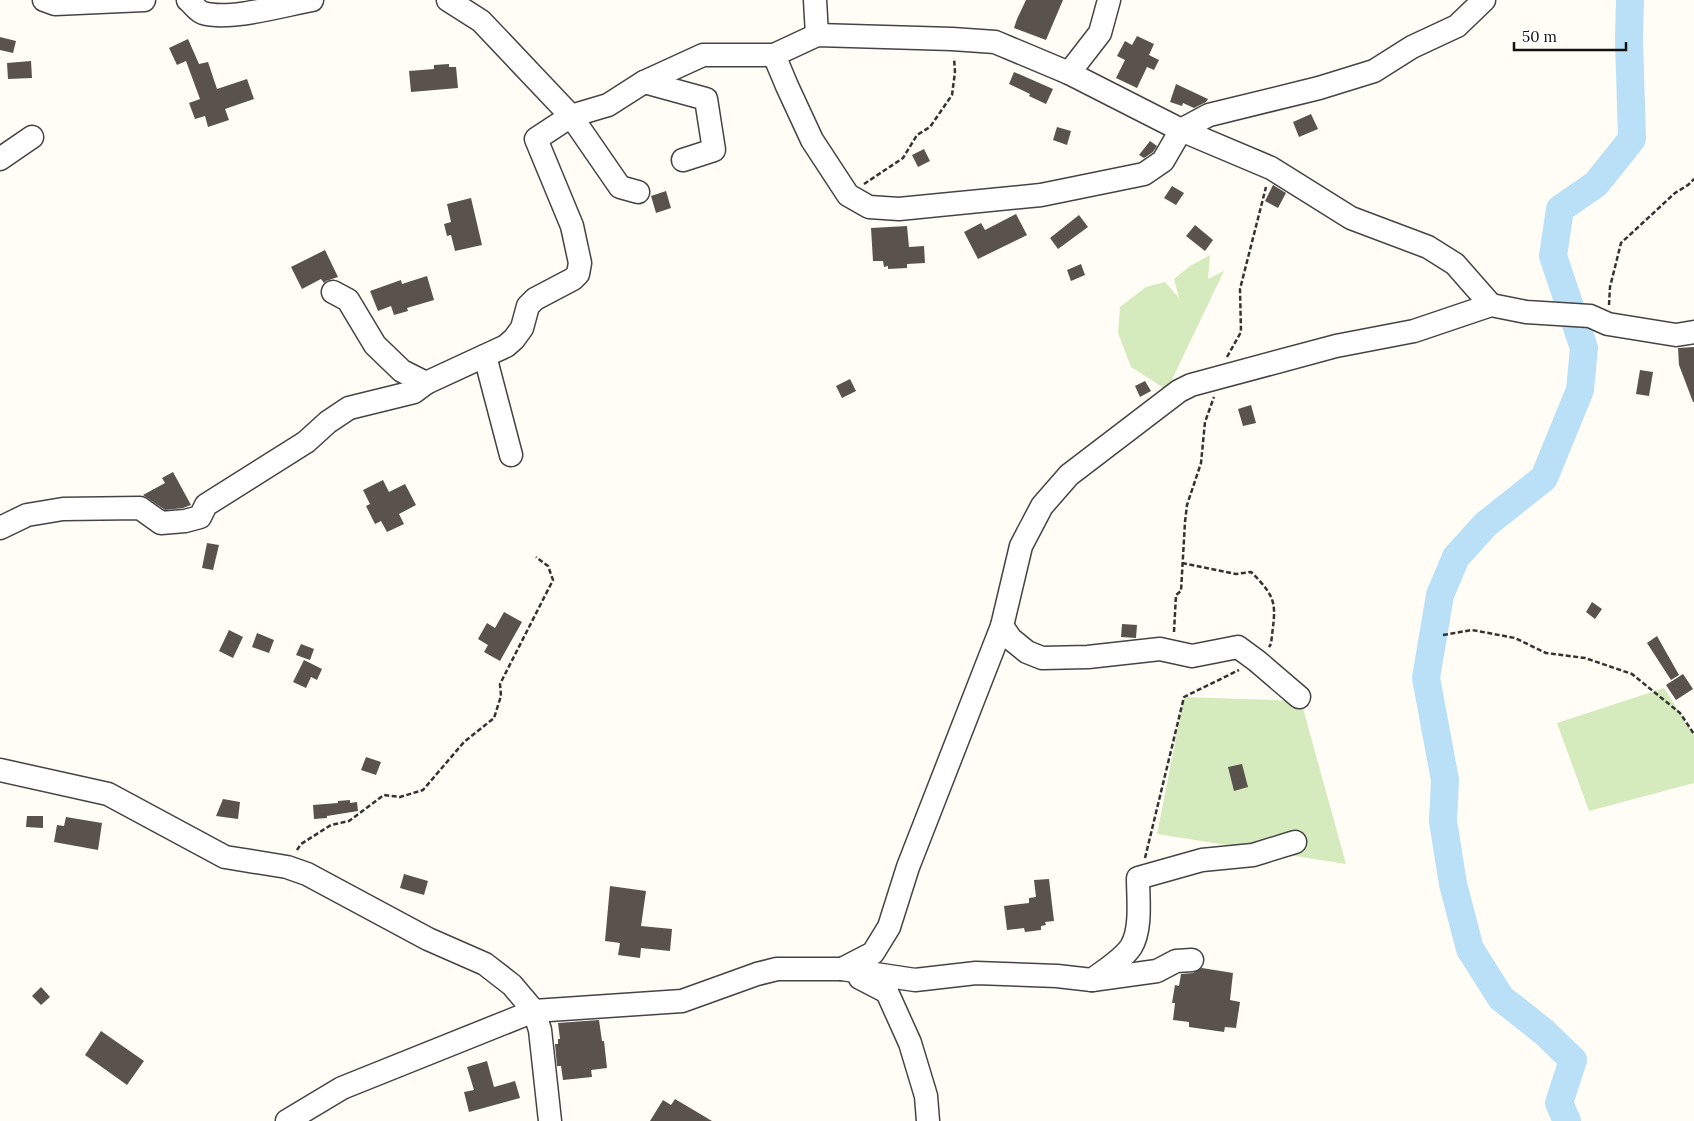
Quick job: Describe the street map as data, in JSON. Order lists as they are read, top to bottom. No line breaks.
{"scale_bar":"50 m"}
